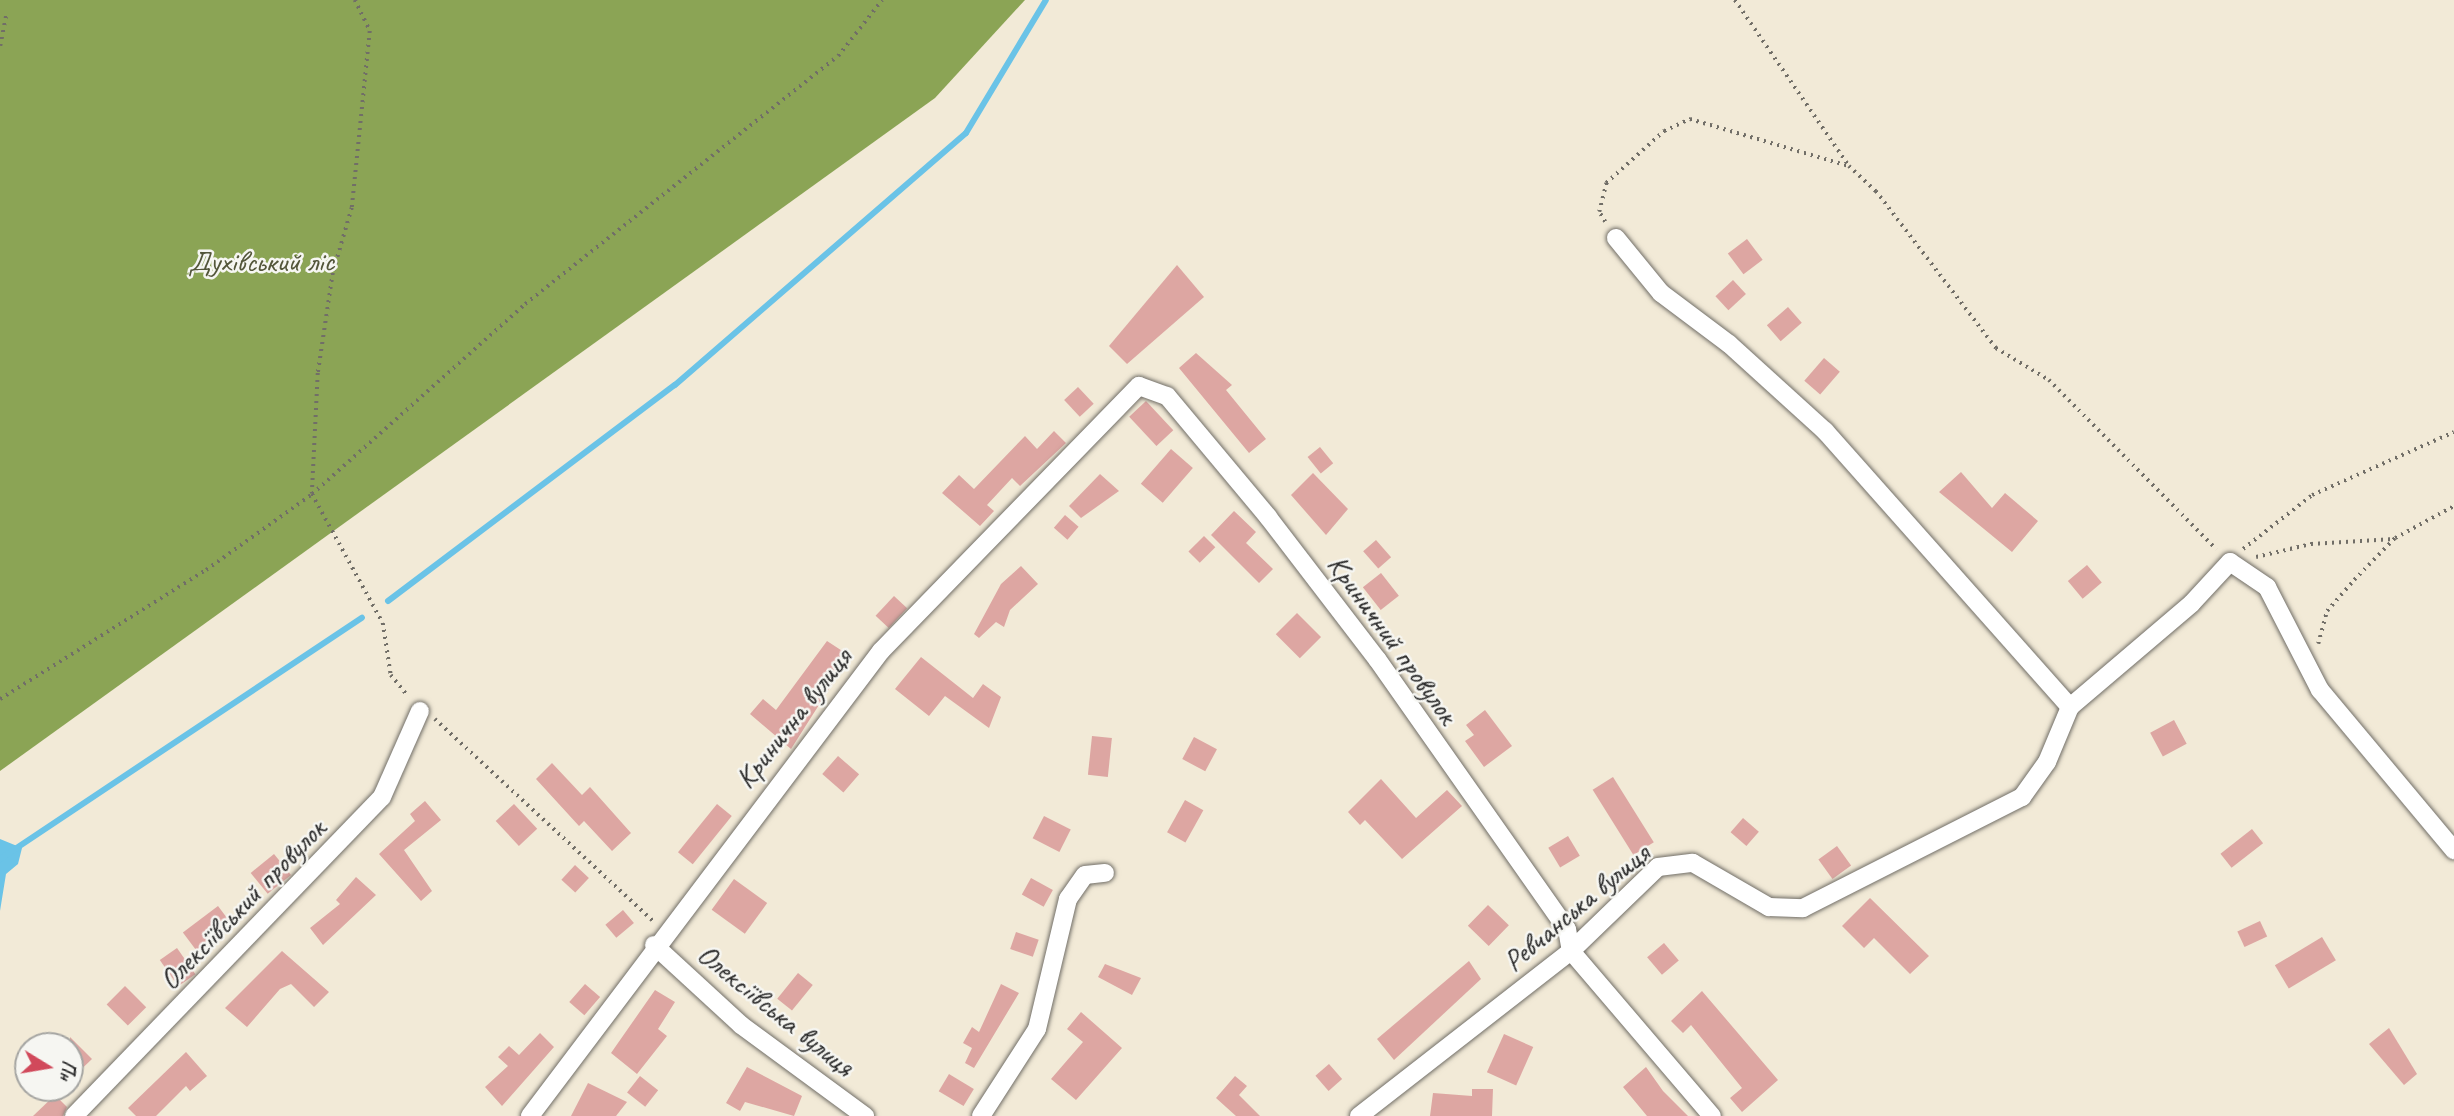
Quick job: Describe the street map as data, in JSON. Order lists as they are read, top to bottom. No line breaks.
{"streets":{"street":["Криничний провулок","Кринична вулиця","Олексіївський провулок","Ревчанська вулиця","Олексіївська вулиця"]},"crossings":[["Криничний провулок","Кринична вулиця"],["Криничний провулок","Ревчанська вулиця"],["Кринична вулиця","Олексіївська вулиця"]],"parks":["Духівський ліс"],"north":"right"}
